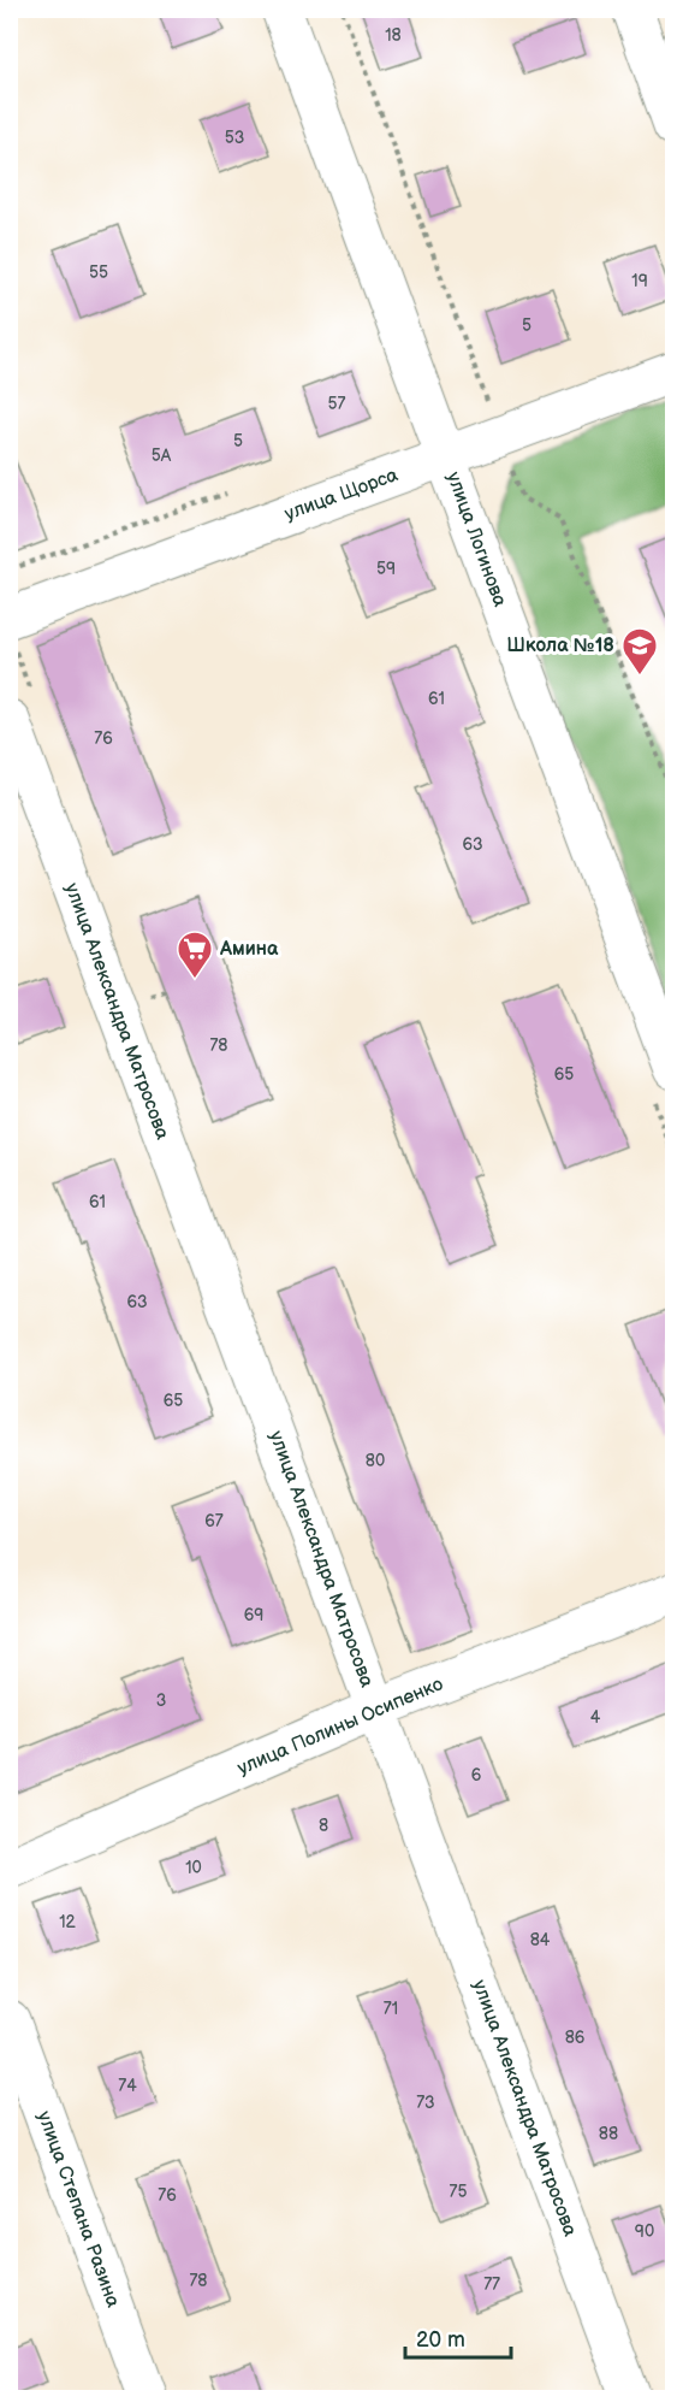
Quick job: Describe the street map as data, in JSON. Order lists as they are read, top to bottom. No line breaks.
{"streets":{"street":["улица Щорса","улица Логинова","улица Александра Матросова","улица Полины Осипенко","улица Степана Разина"]},"crossings":[["улица Щорса","улица Логинова"],["улица Александра Матросова","улица Полины Осипенко"]],"places":{"school or university":["Школа №18"],"supermarket":["Амина"]},"house_numbers":["18","53","55","19","5","57","5","5А","59","61","76","63","78","65","61","63","65","80","67","69","3","4","6","8","10","12","84","71","86","74","73","88","75","76","90","78","77"],"scale_bar":"20 m"}
